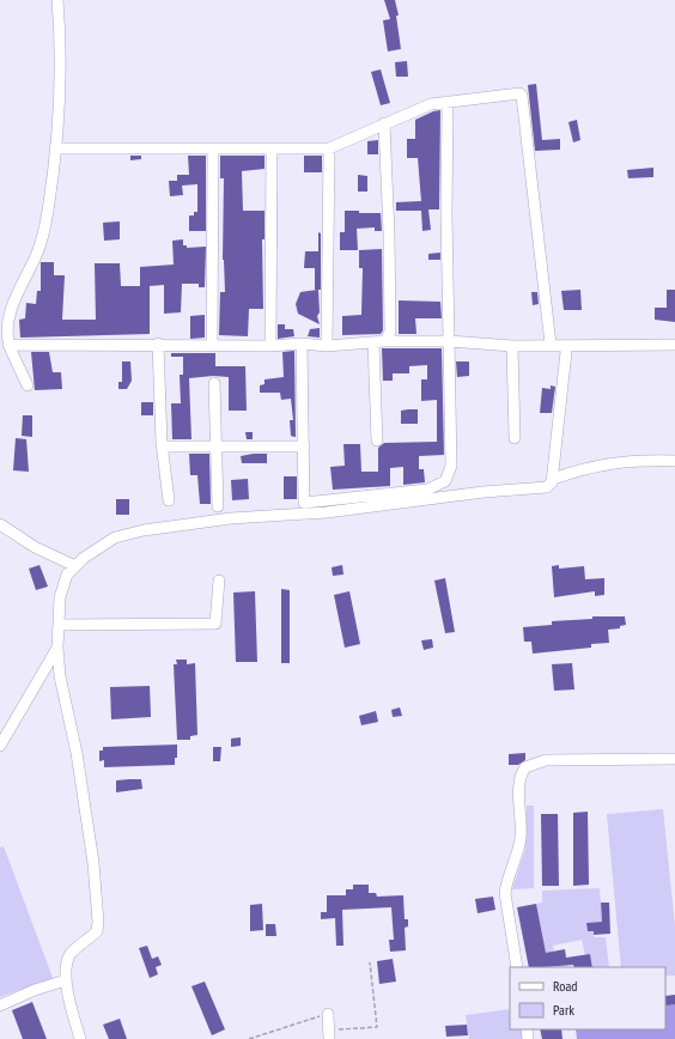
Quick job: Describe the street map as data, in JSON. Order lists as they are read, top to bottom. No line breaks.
{"legend":["Road","Park"]}
